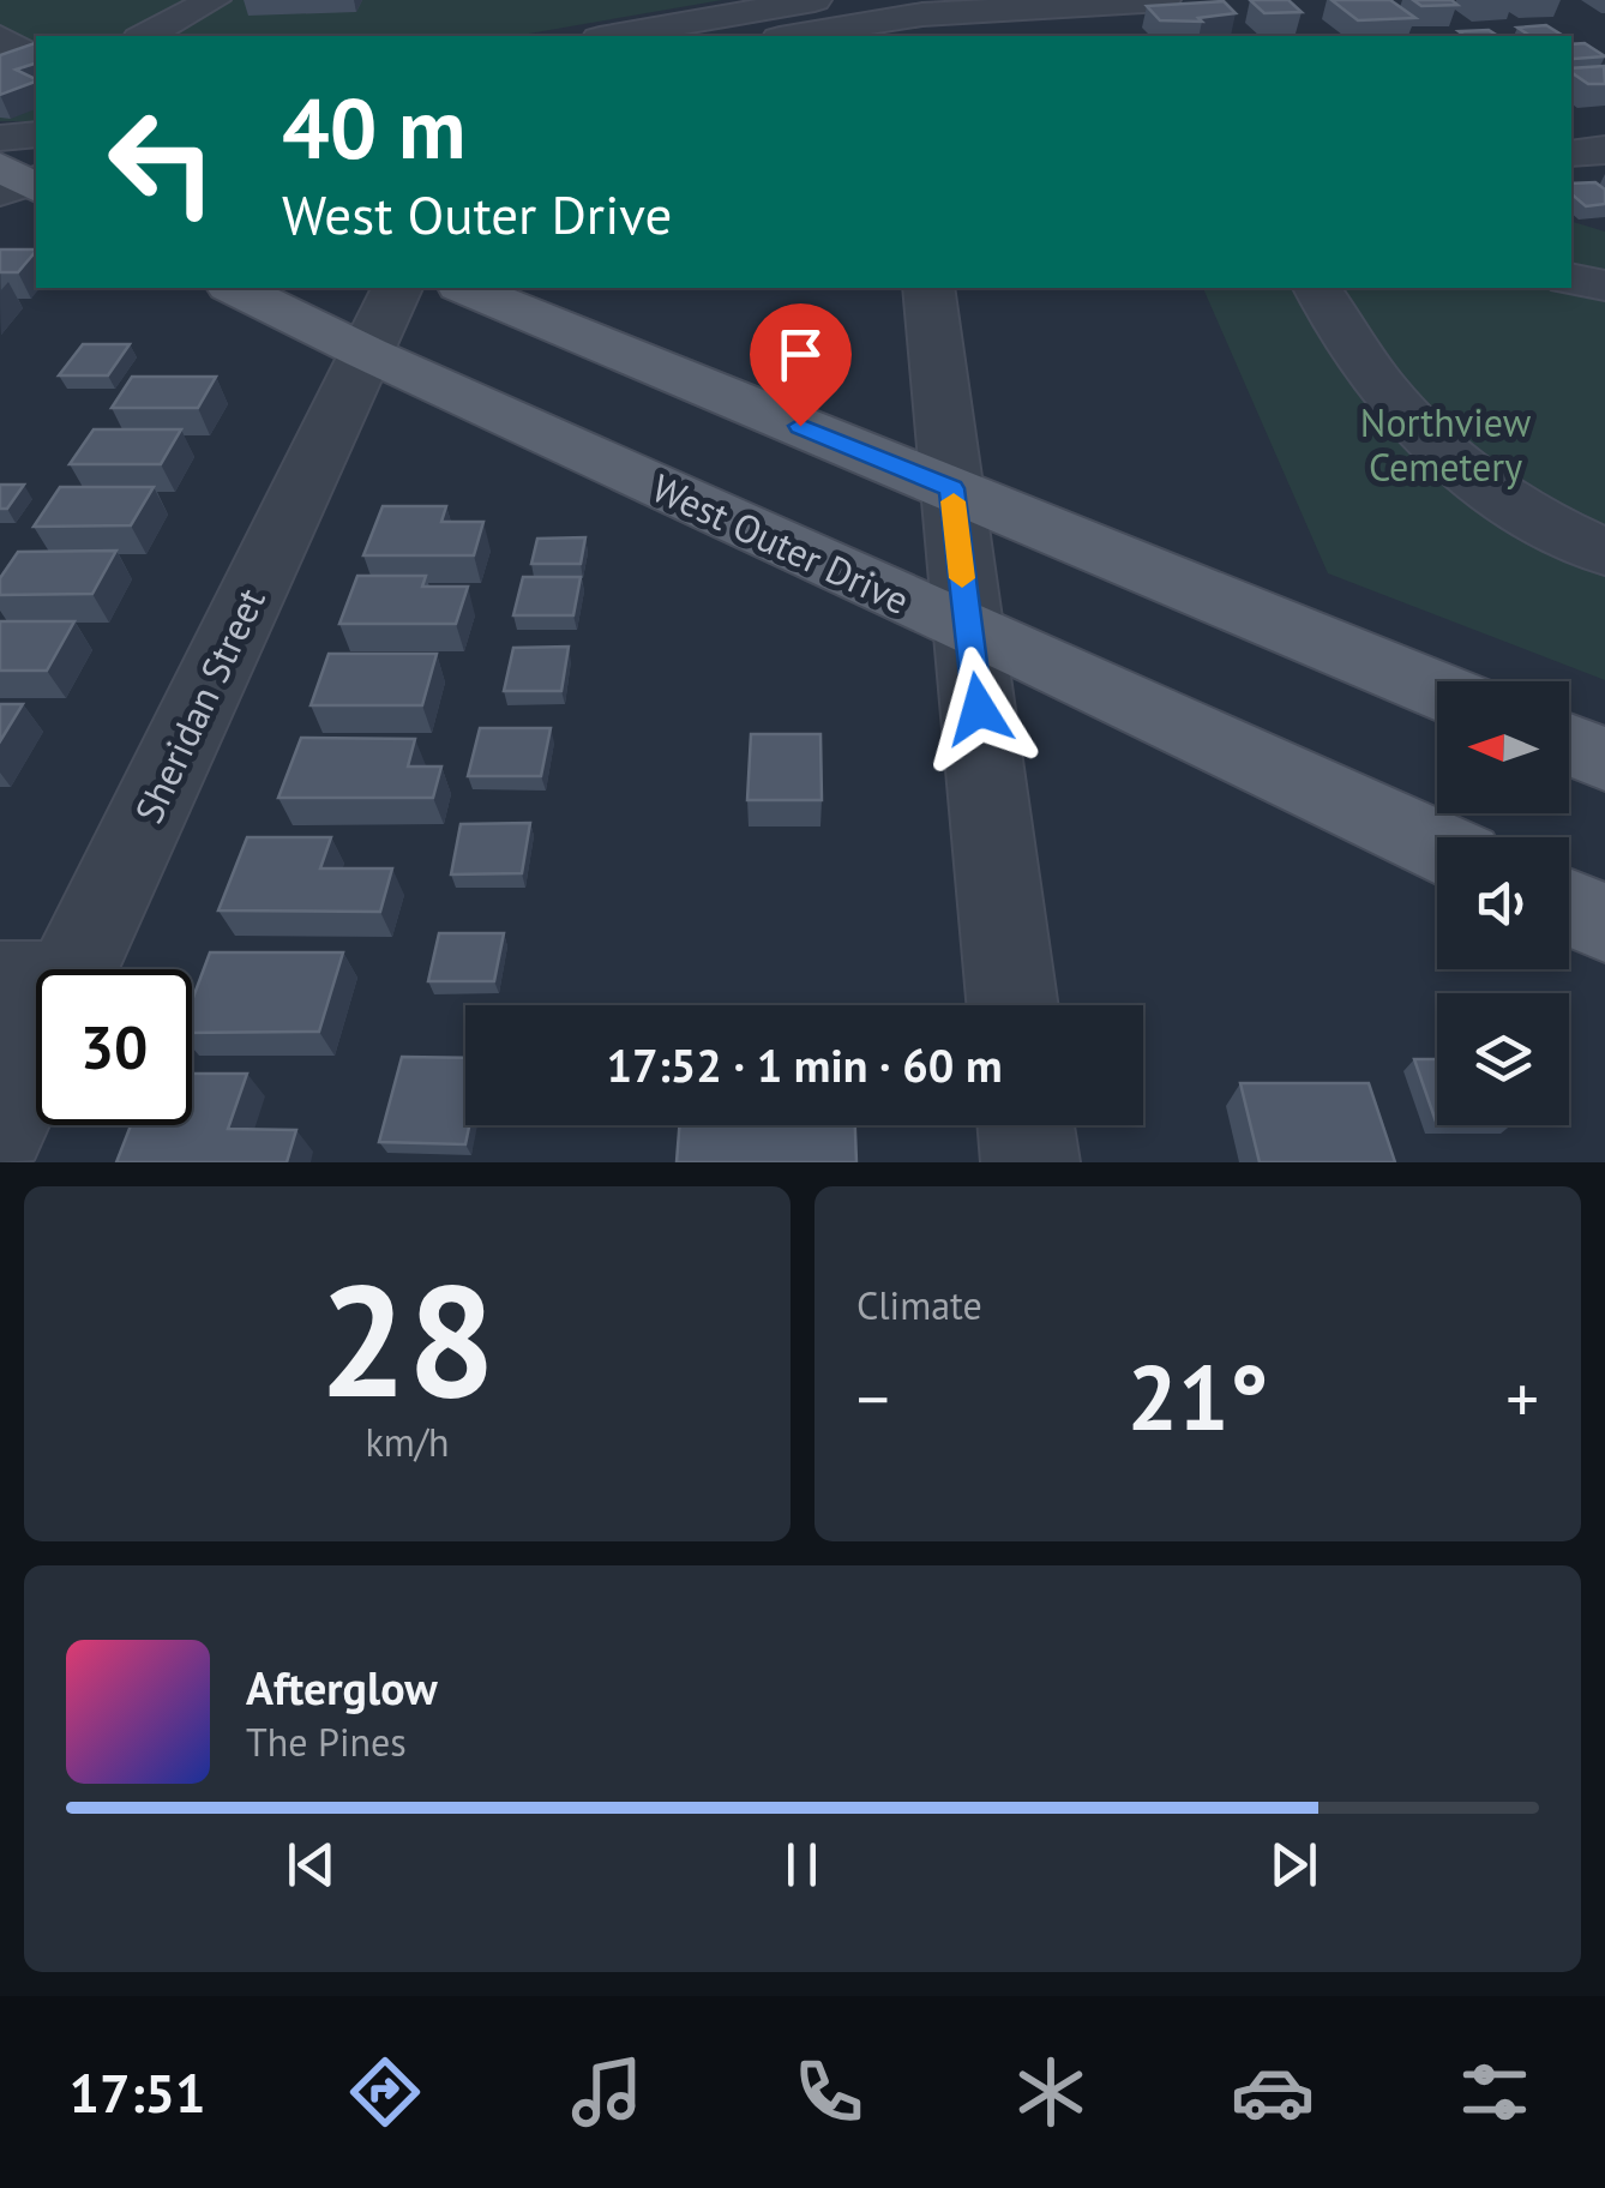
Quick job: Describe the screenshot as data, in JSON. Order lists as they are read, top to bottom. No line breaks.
{"streets":{"main road":["West Outer Drive"],"street":["Sheridan Street"]},"crossings":[["West Outer Drive","Sheridan Street"]],"parks":["Northview Cemetery"],"north":"left","page":{"turn":["40 m","West Outer Drive"],"limit":"30","trip":"17:52 · 1 min · 60 m","tile":[["28","km/h"],"Climate"],"heat":["−","21°","+"],"song":["Afterglow","The Pines"],"tabs":"17:51"}}
